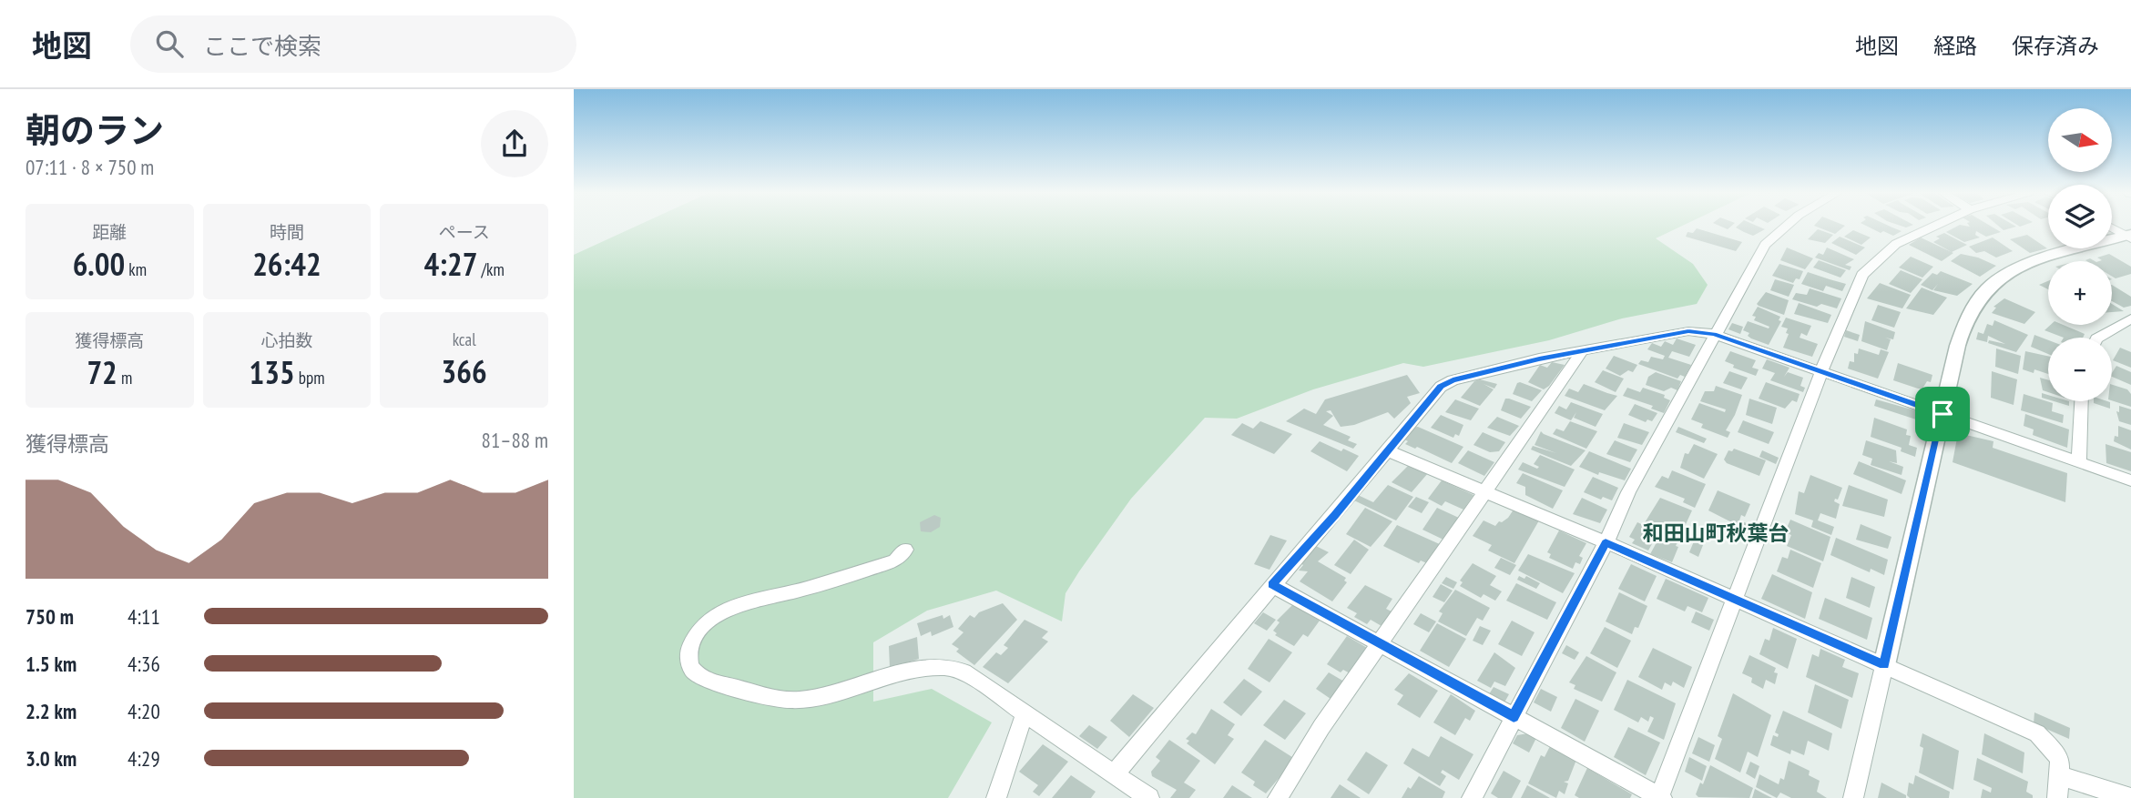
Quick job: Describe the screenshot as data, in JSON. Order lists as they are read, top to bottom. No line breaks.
{"districts":["和田山町秋葉台"],"north":"right","page":{"header":"地図","search":"ここで検索","nav":["地図","経路","保存済み"],"heading":["朝のラン","07:11 · 8 × 750 m"],"map_buttons":["+","−"],"stats":[["距離","6.00 km"],["時間","26:42"],["ペース","4:27 /km"],["獲得標高","72 m"],["心拍数","135 bpm"],["kcal","366"]],"chart":["獲得標高","81–88 m"],"list":[{"name":"750 m","note":"4:11"},{"name":"1.5 km","note":"4:36"},{"name":"2.2 km","note":"4:20"},{"name":"3.0 km","note":"4:29"}]}}
